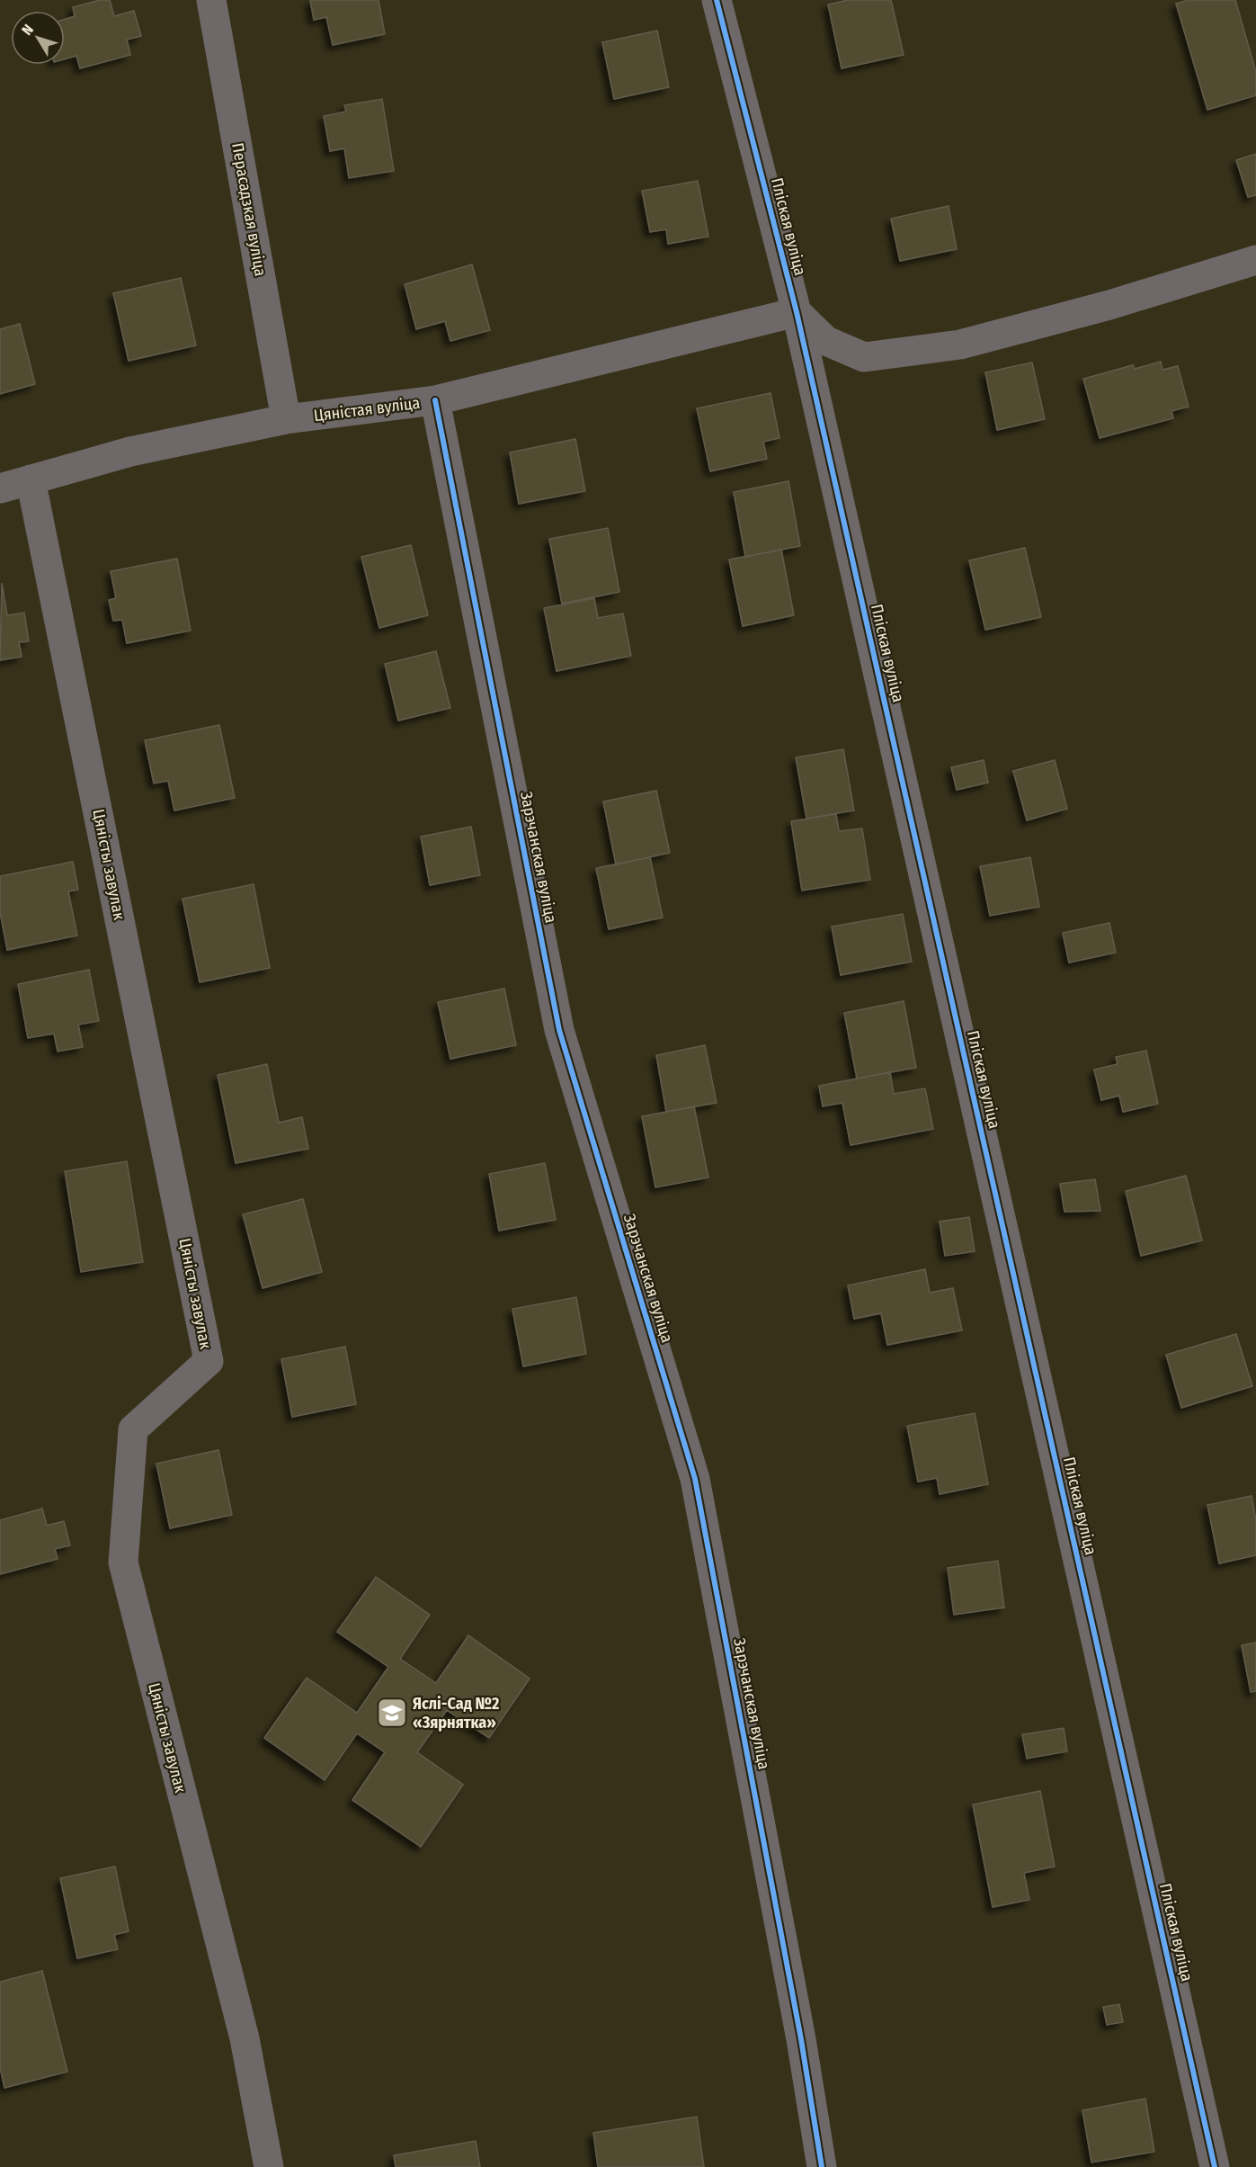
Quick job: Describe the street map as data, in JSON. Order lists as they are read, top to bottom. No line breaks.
{"streets":{"street":["Перасадзкая вуліца","Пліская вуліца","Цяністая вуліца","Зарэчанская вуліца","Цяністы завулак"]},"crossings":[["Перасадзкая вуліца","Цяністая вуліца"],["Пліская вуліца","Цяністая вуліца"],["Цяністая вуліца","Зарэчанская вуліца"],["Цяністая вуліца","Цяністы завулак"]],"places":{"school or university":["Яслі-Сад №2 «Зярнятка»"]},"north":"top left"}
